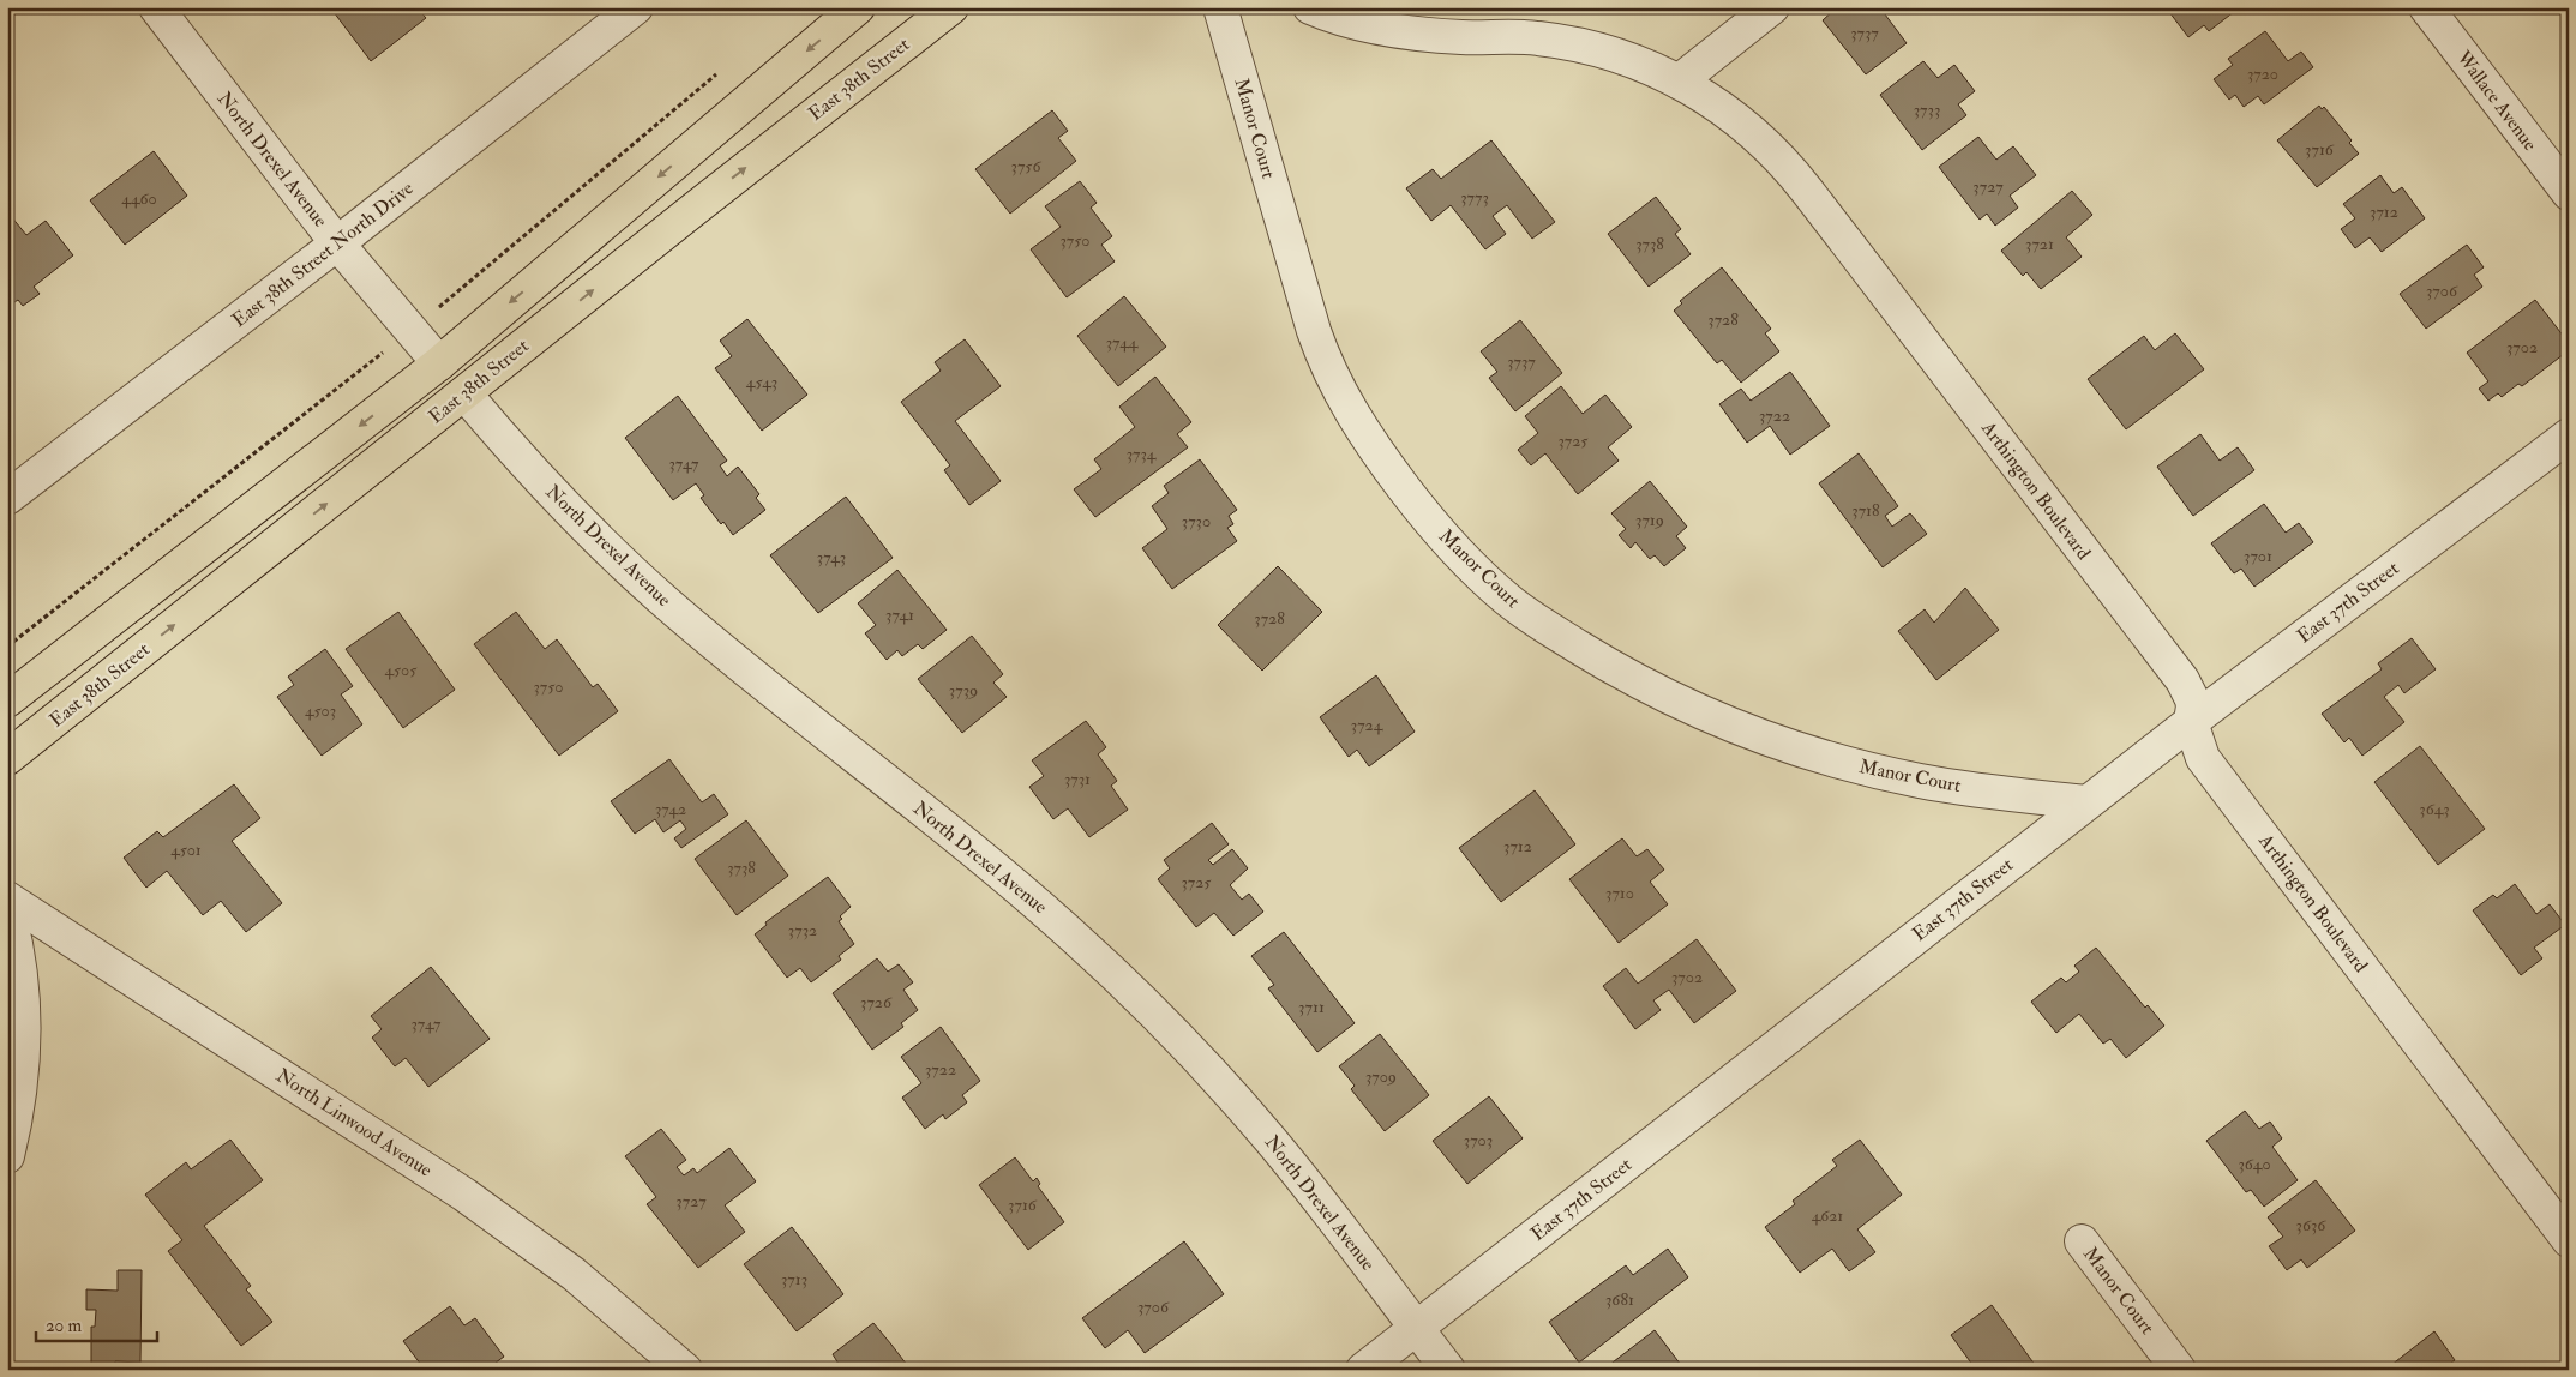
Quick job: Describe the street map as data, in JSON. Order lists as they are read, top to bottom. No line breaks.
{"streets":{"main road":["East 38th Street"],"street":["Wallace Avenue","Manor Court","North Drexel Avenue","East 38th Street North Drive","Arthington Boulevard","East 37th Street","North Linwood Avenue"]},"crossings":[["East 38th Street","North Drexel Avenue"],["Manor Court","East 37th Street"],["North Drexel Avenue","East 38th Street North Drive"],["North Drexel Avenue","East 37th Street"],["Arthington Boulevard","East 37th Street"]],"house_numbers":["3737","3720","3733","3716","3756","3727","3773","4460","3712","3750","3738","3721","3706","3728","3744","3702","3737","4543","3722","3725","3734","3747","3718","3719","3730","3701","3743","3741","3728","4505","3750","3739","4503","3724","3731","3742","3643","3712","4501","3738","3725","3710","3732","3702","3726","3711","3747","3722","3709","3703","3640","3727","3716","4621","3636","3713","3681","3706"],"scale_bar":"20 m"}
